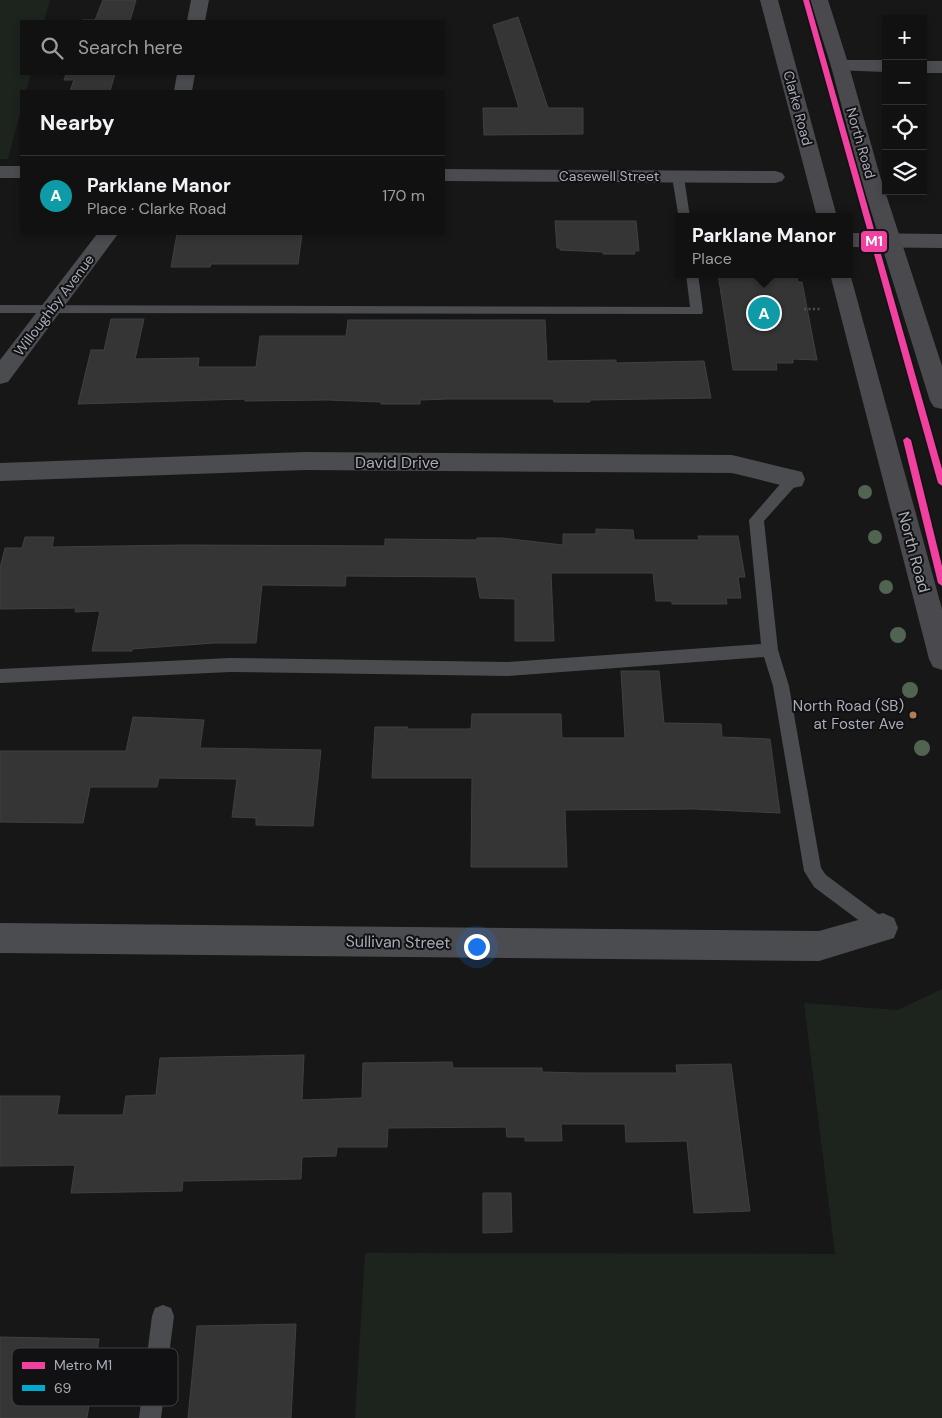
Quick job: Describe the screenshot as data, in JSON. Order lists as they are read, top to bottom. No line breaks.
{"streets":{"main road":["Clarke Road","North Road"],"street":["Casewell Street","Willoughby Avenue","David Drive","Sullivan Street"]},"places":["North Road (SB) at Foster Ave"],"lines":["metro line M1"],"legend":["Metro M1","69"],"page":{"map_buttons":["+","−"],"search":"Search here","heading":"Nearby","list":[{"mark":"A","name":"Parklane Manor","note":"Place · Clarke Road","value":"170 m"}],"popup":["Parklane Manor","Place"],"pins":"A"}}
